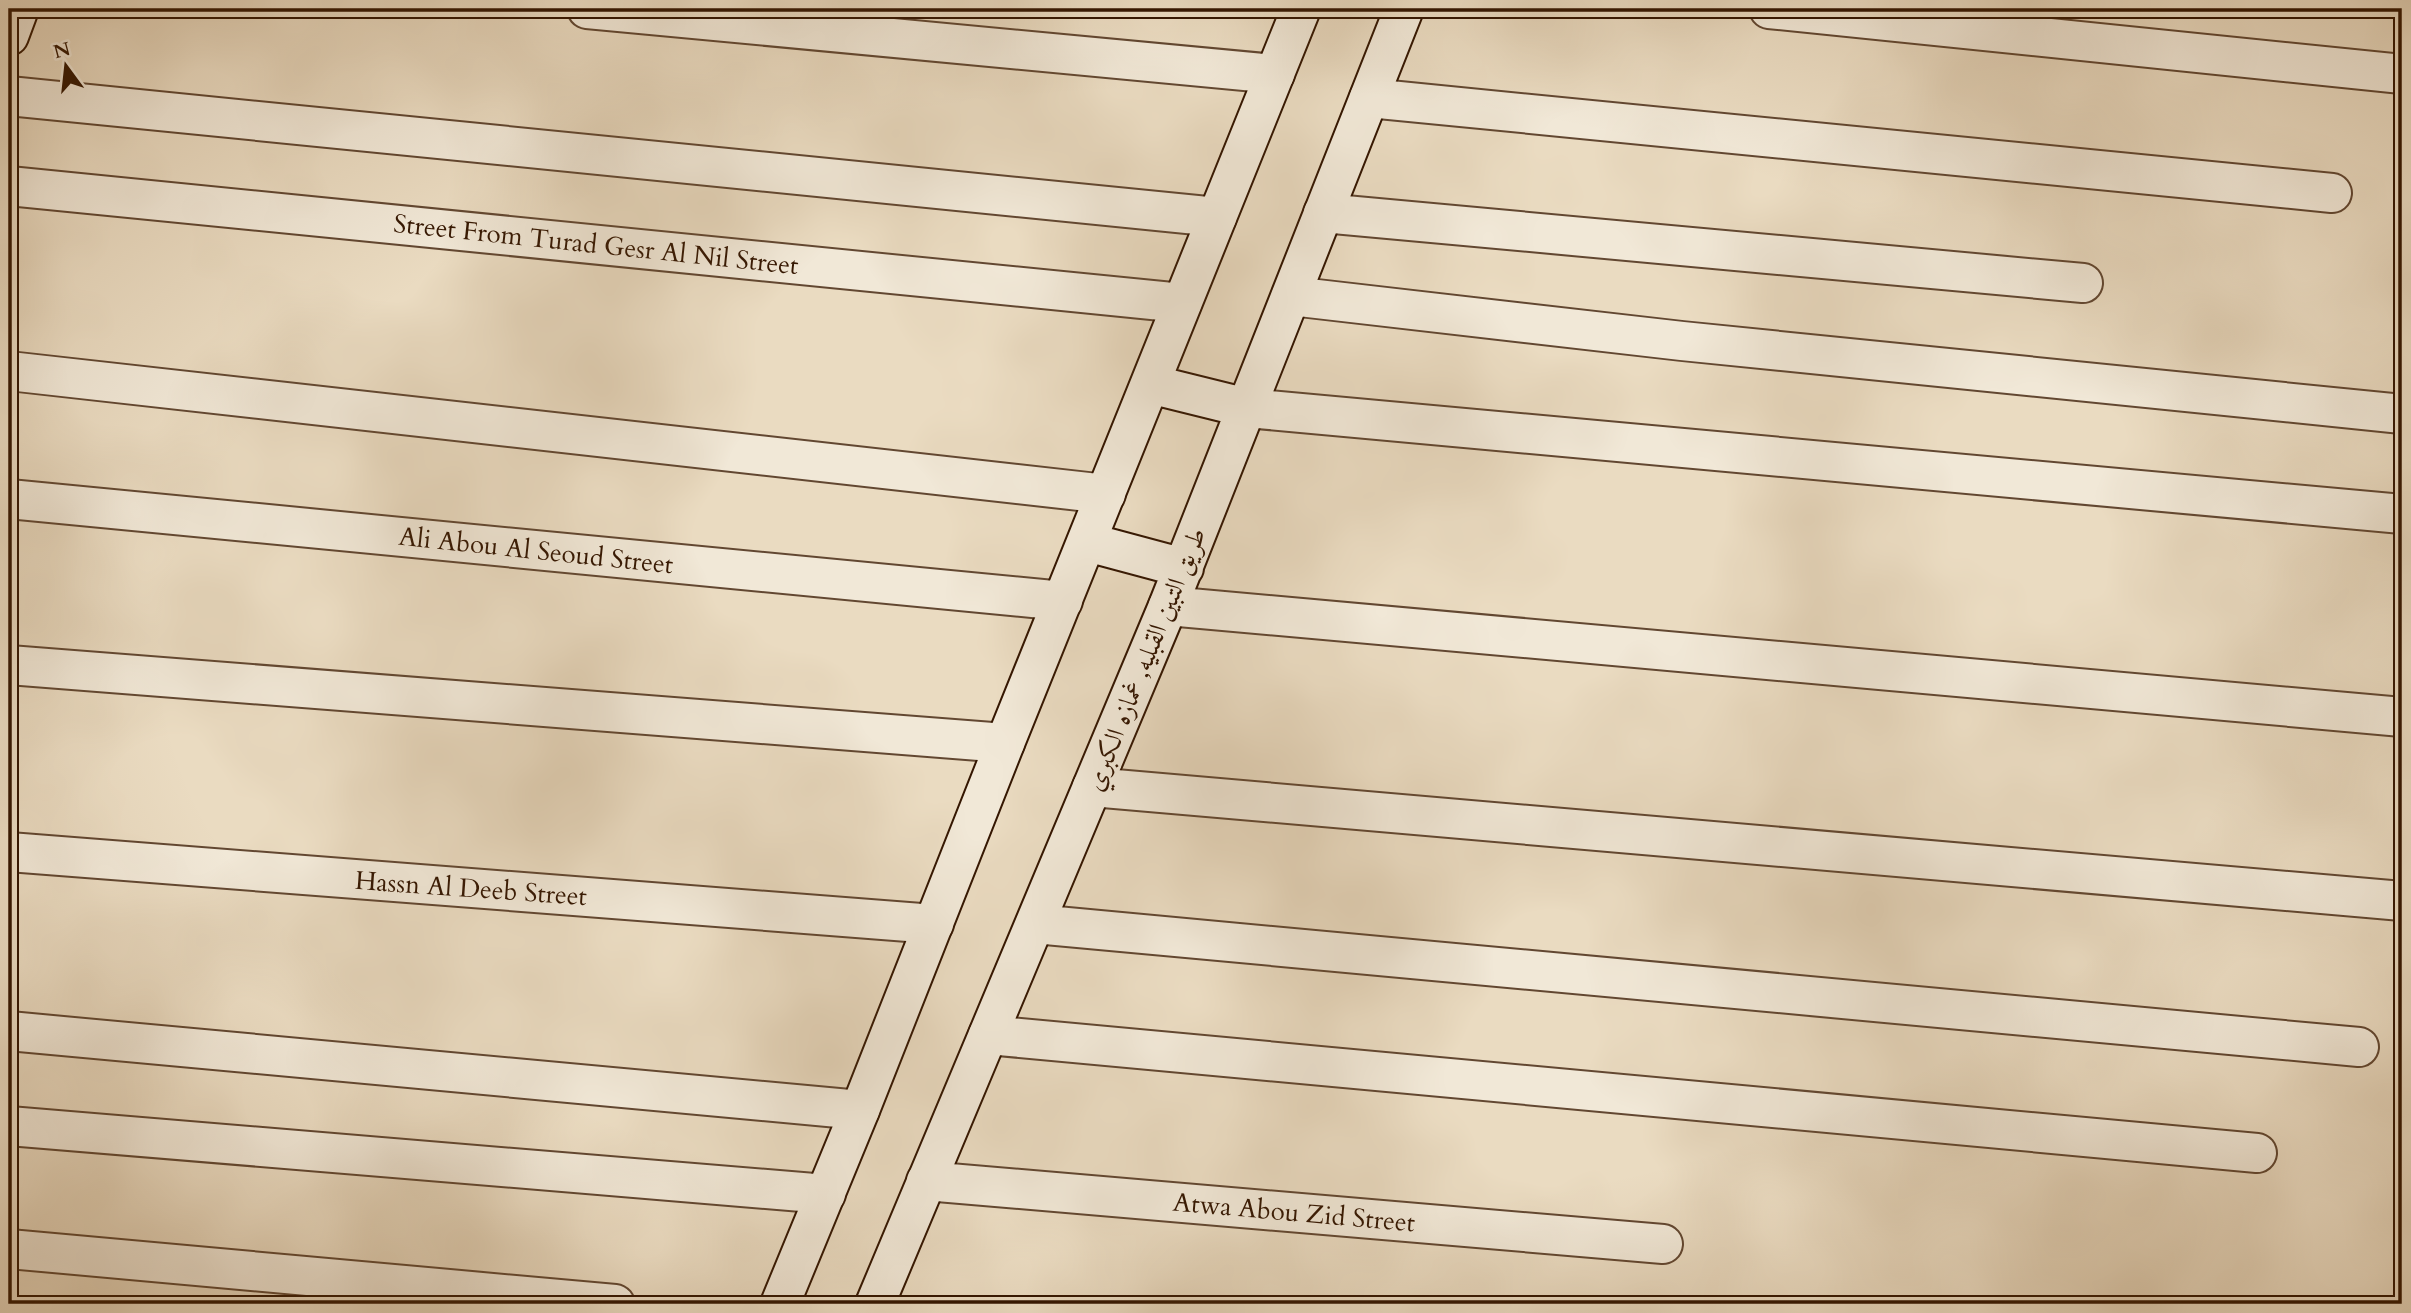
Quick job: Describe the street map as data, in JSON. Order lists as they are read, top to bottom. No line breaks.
{"streets":{"street":["Street From Turad Gesr Al Nil Street","Ali Abou Al Seoud Street","طريق التبين القبليه, غمازه الكبري","Hassn Al Deeb Street","Atwa Abou Zid Street"]},"crossings":[["طريق التبين القبليه, غمازه الكبري","Atwa Abou Zid Street"]],"north":"top"}
